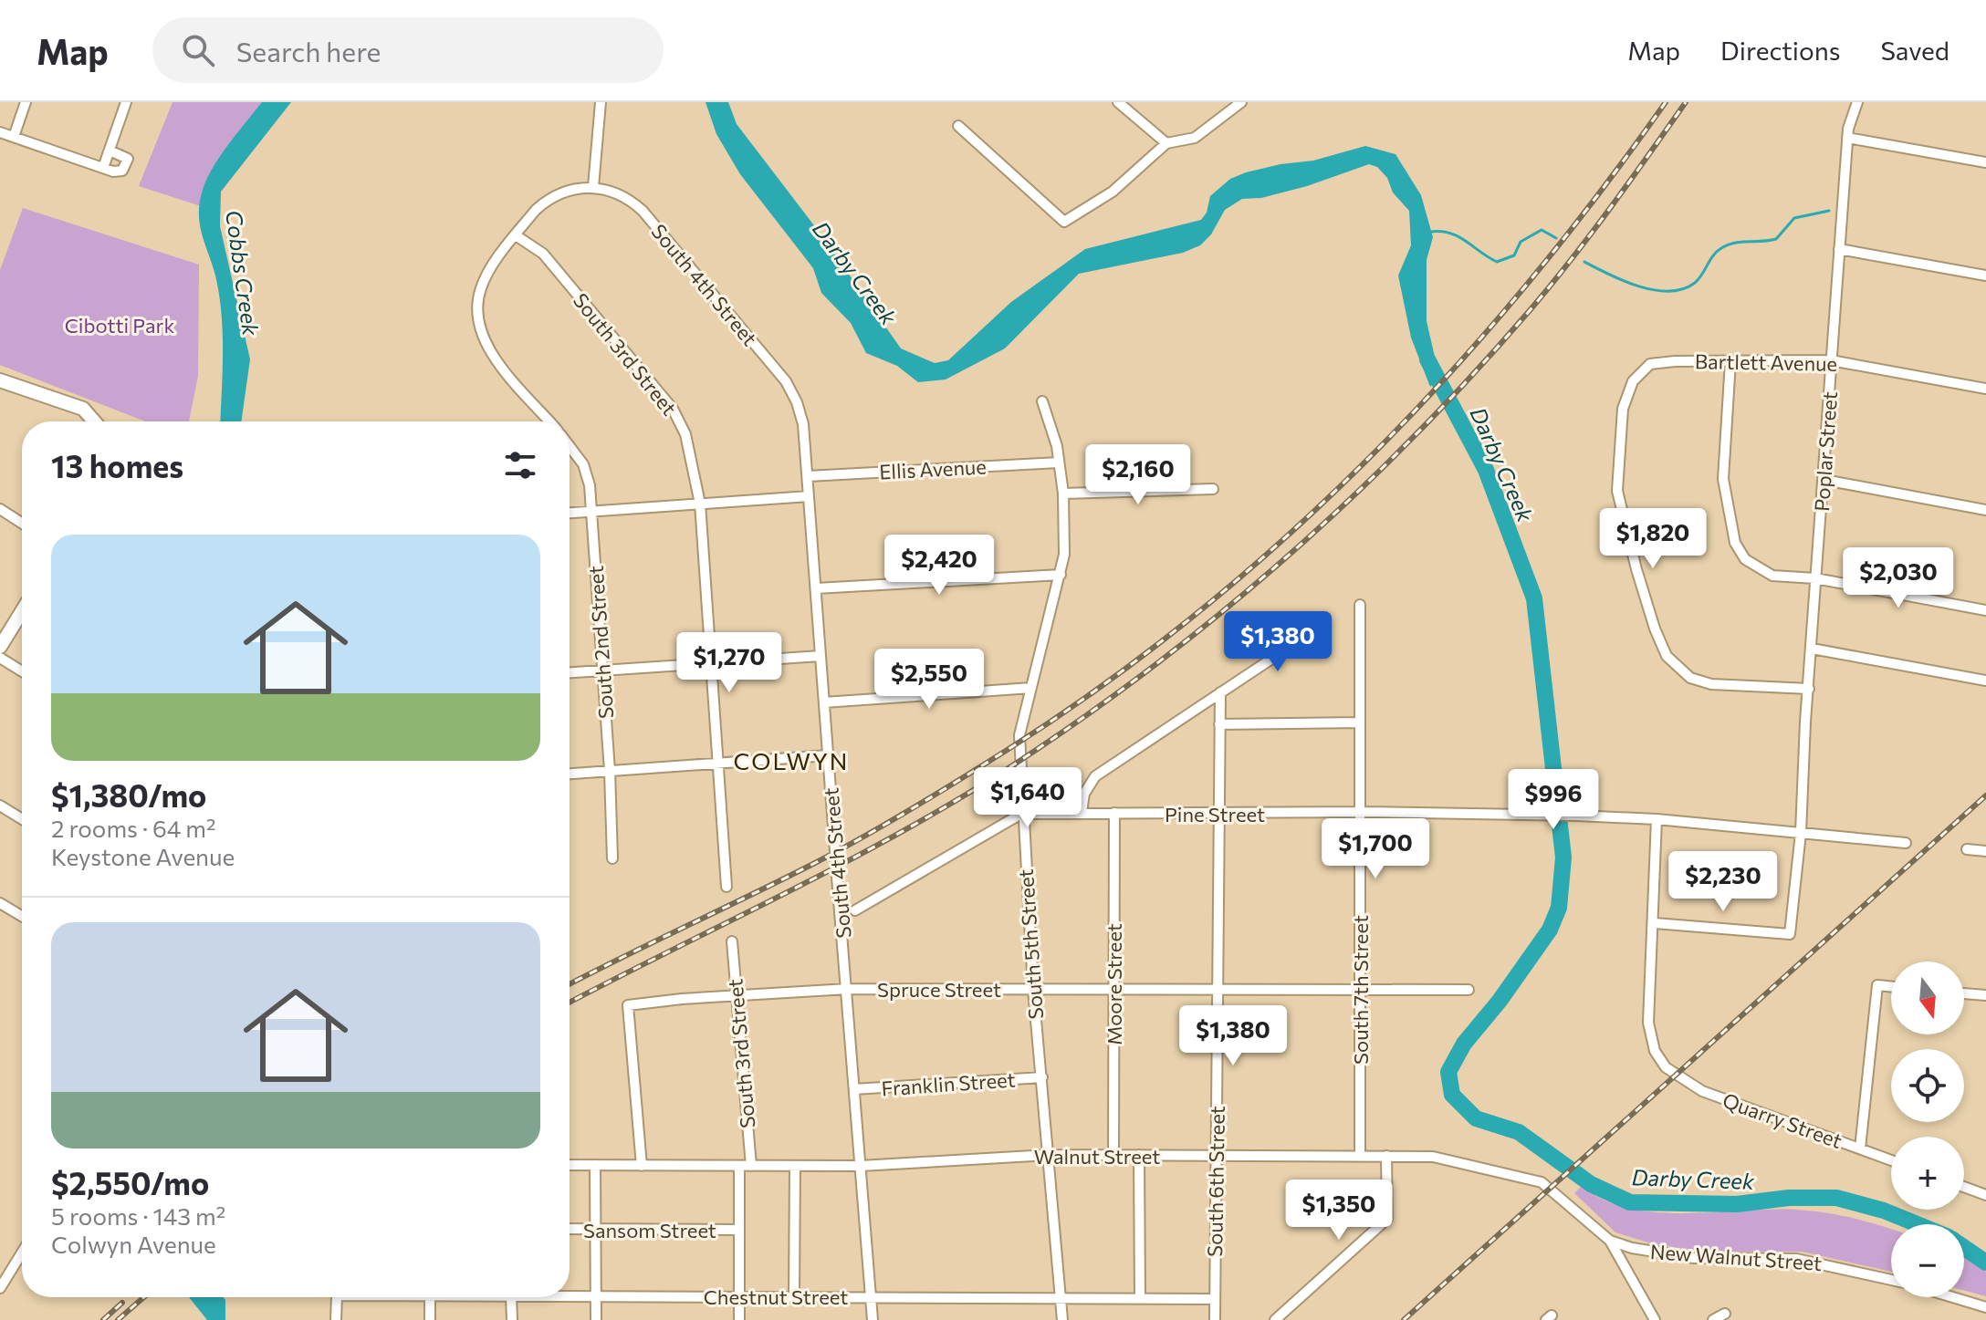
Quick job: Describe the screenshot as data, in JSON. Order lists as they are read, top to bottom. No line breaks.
{"streets":{"street":["South 4th Street","South 3rd Street","Bartlett Avenue","Poplar Street","Ellis Avenue","South 2nd Street","Pine Street","South 5th Street","Moore Street","Spruce Street","South 7th Street","Franklin Street","Quarry Street","Walnut Street","South 6th Street","Sansom Street","New Walnut Street","Chestnut Street"]},"crossings":[["South 4th Street","Ellis Avenue"],["South 4th Street","Spruce Street"],["South 4th Street","Franklin Street"],["South 4th Street","Walnut Street"],["South 4th Street","Chestnut Street"],["South 3rd Street","South 2nd Street"],["South 3rd Street","Spruce Street"],["South 3rd Street","Walnut Street"],["Bartlett Avenue","Poplar Street"],["Poplar Street","Pine Street"],["Poplar Street","Quarry Street"],["Ellis Avenue","South 5th Street"],["Pine Street","South 5th Street"],["Pine Street","Moore Street"],["Pine Street","South 7th Street"],["Pine Street","South 6th Street"],["South 5th Street","Spruce Street"],["South 5th Street","Franklin Street"],["South 5th Street","Walnut Street"],["South 5th Street","Chestnut Street"],["Moore Street","Spruce Street"],["Moore Street","Walnut Street"],["Spruce Street","South 7th Street"],["Spruce Street","Walnut Street"],["Spruce Street","South 6th Street"],["South 7th Street","Walnut Street"],["Walnut Street","South 6th Street"],["Walnut Street","New Walnut Street"],["South 6th Street","Chestnut Street"]],"districts":["COLWYN"],"water":["Cobbs Creek","Darby Creek"],"parks":["Cibotti Park"],"north":"bottom","page":{"header":"Map","search":"Search here","nav":["Map","Directions","Saved"],"heading":"13 homes","price":["$2,160","$1,820","$2,420","$2,030","$1,380","$1,270","$2,550","$1,640","$996","$1,700","$2,230","$1,380","$1,350"],"list":[{"name":"$1,380/mo","note":"2 rooms · 64 m² · Keystone Avenue"},{"name":"$2,550/mo","note":"5 rooms · 143 m² · Colwyn Avenue"}],"map_buttons":["+","−"]}}
